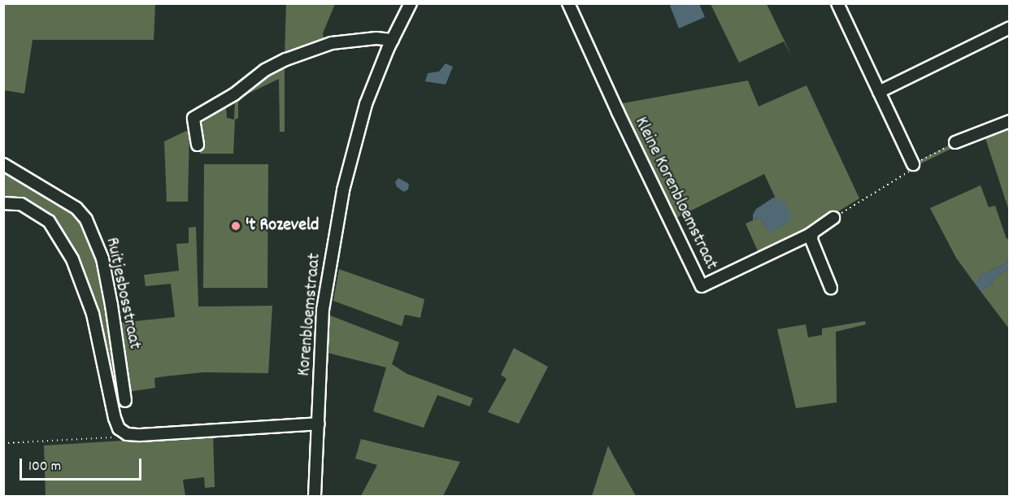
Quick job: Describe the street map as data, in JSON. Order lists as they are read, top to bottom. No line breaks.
{"streets":{"street":["Kleine Korenbloemstraat","Ruitjesbosstraat","Korenbloemstraat"]},"crossings":[["Ruitjesbosstraat","Korenbloemstraat"]],"places":["'t Rozeveld"],"scale_bar":"100 m"}
